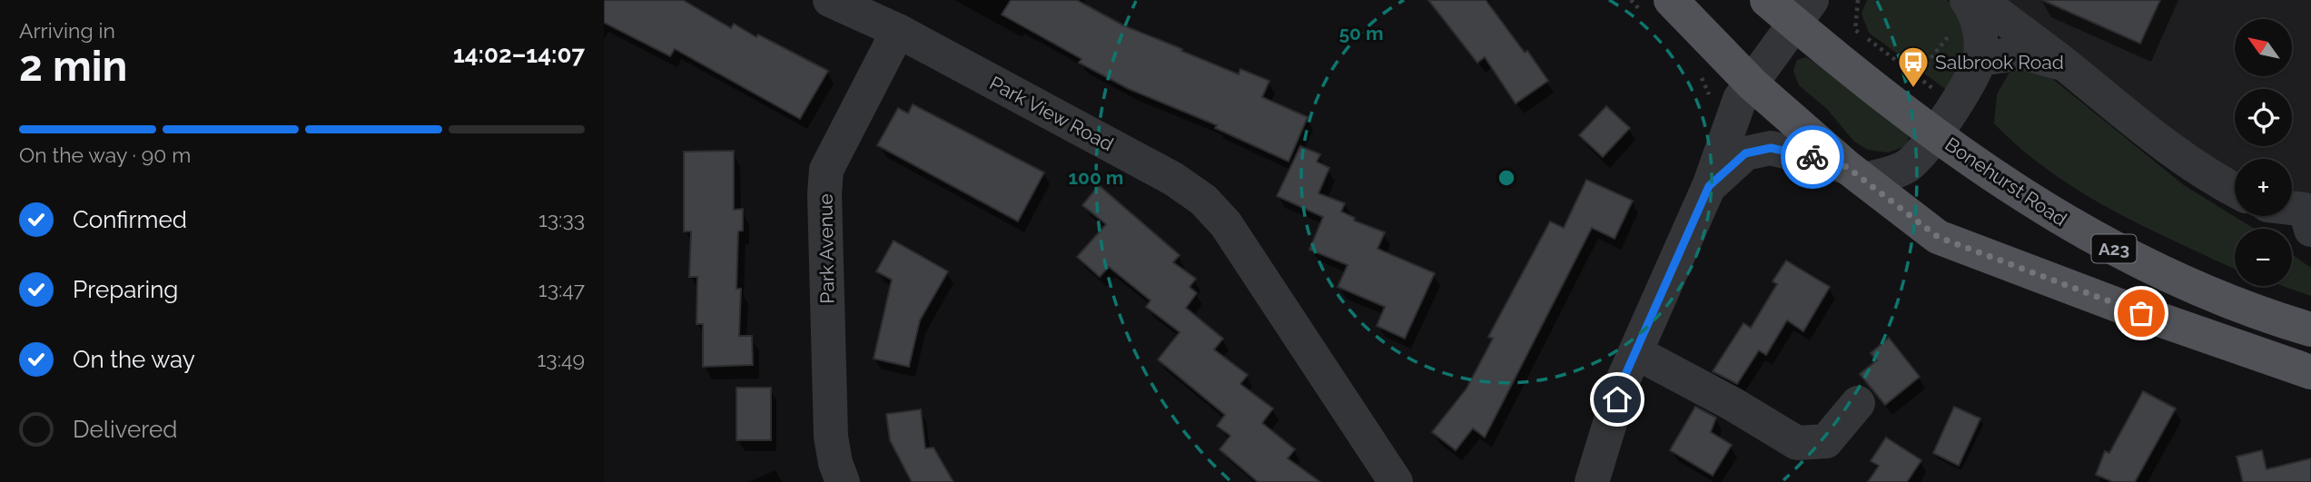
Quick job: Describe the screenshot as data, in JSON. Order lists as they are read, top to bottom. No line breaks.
{"streets":{"main road":["Bonehurst Road","A23"],"street":["Park View Road","Park Avenue"]},"crossings":[["Park View Road","Park Avenue"],["Bonehurst Road","A23"]],"places":{"bus stop":["Salbrook Road"]},"north":"top left","page":{"heading":["2 min","Arriving in","14:02–14:07"],"map_buttons":["+","−"],"bar":"On the way · 90 m","list":[["Confirmed","13:33"],["Preparing","13:47"],["On the way","13:49"],"Delivered"]},"rings":["50 m","100 m"]}
